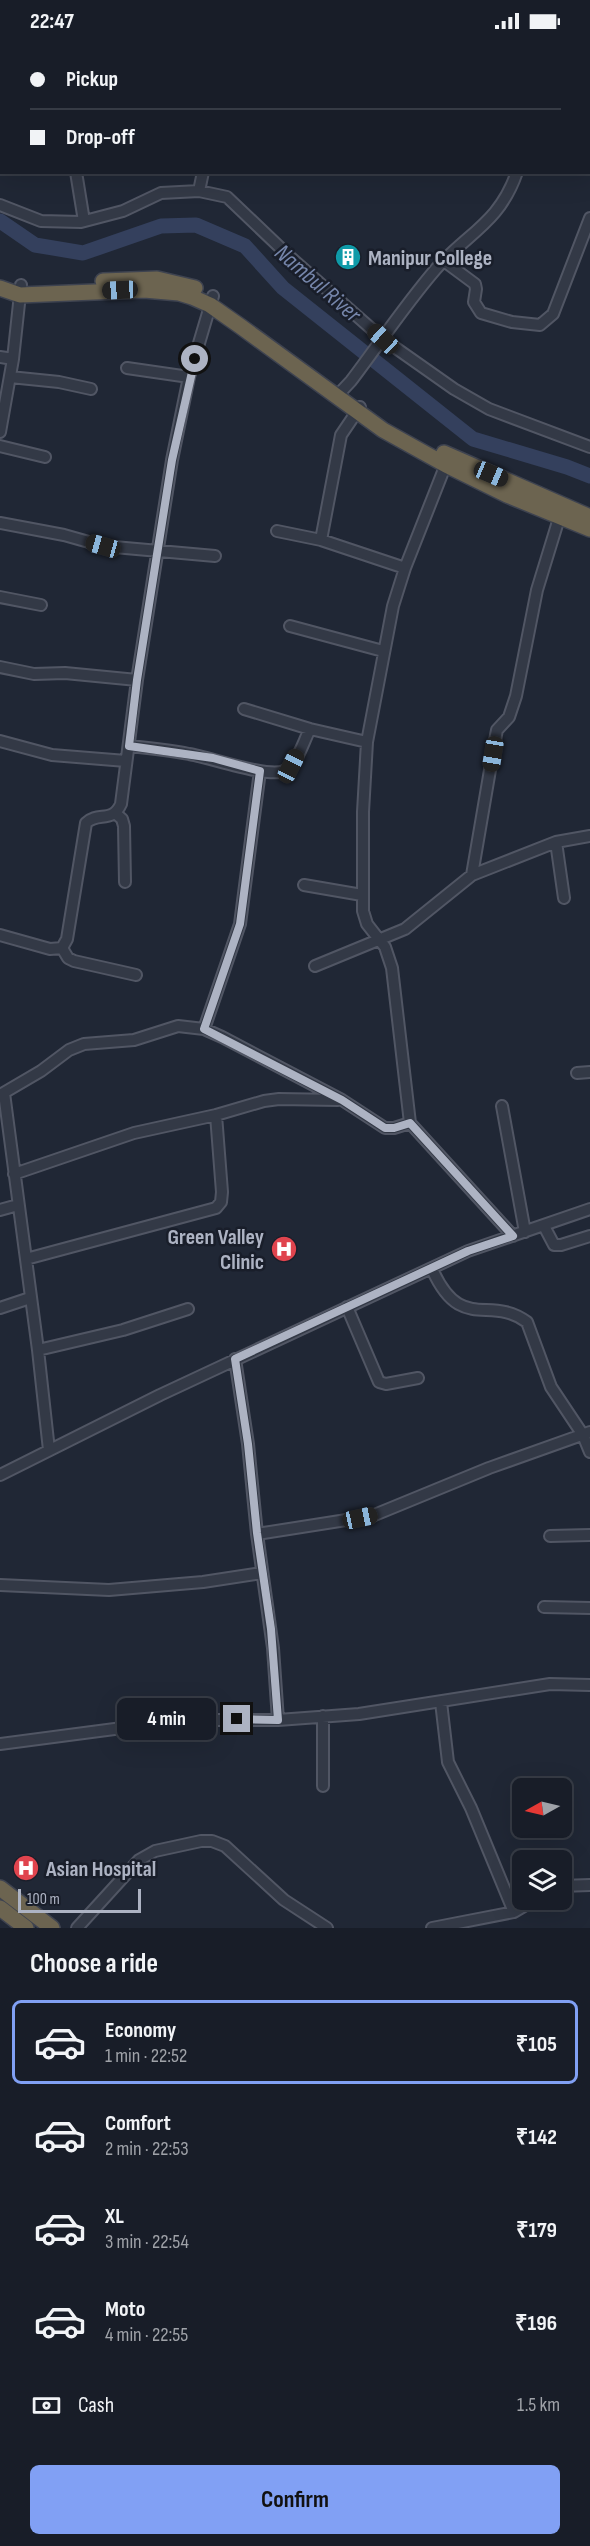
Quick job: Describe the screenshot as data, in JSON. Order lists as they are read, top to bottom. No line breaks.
{"water":["Nambul River"],"places":{"building":["Manipur College"],"hospital":["Green Valley Clinic","Asian Hospital"]},"scale_bar":"100 m","north":"left","page":{"status":"22:47","banner":["Pickup","Drop-off"],"bubble":"4 min","scale":"100 m","heading":"Choose a ride","list":[{"name":"Economy","note":"1 min · 22:52","value":"₹105"},{"name":"Comfort","note":"2 min · 22:53","value":"₹142"},{"name":"XL","note":"3 min · 22:54","value":"₹179"},{"name":"Moto","note":"4 min · 22:55","value":"₹196"}],"pay":["Cash","1.5 km"],"buttons":"Confirm"}}
